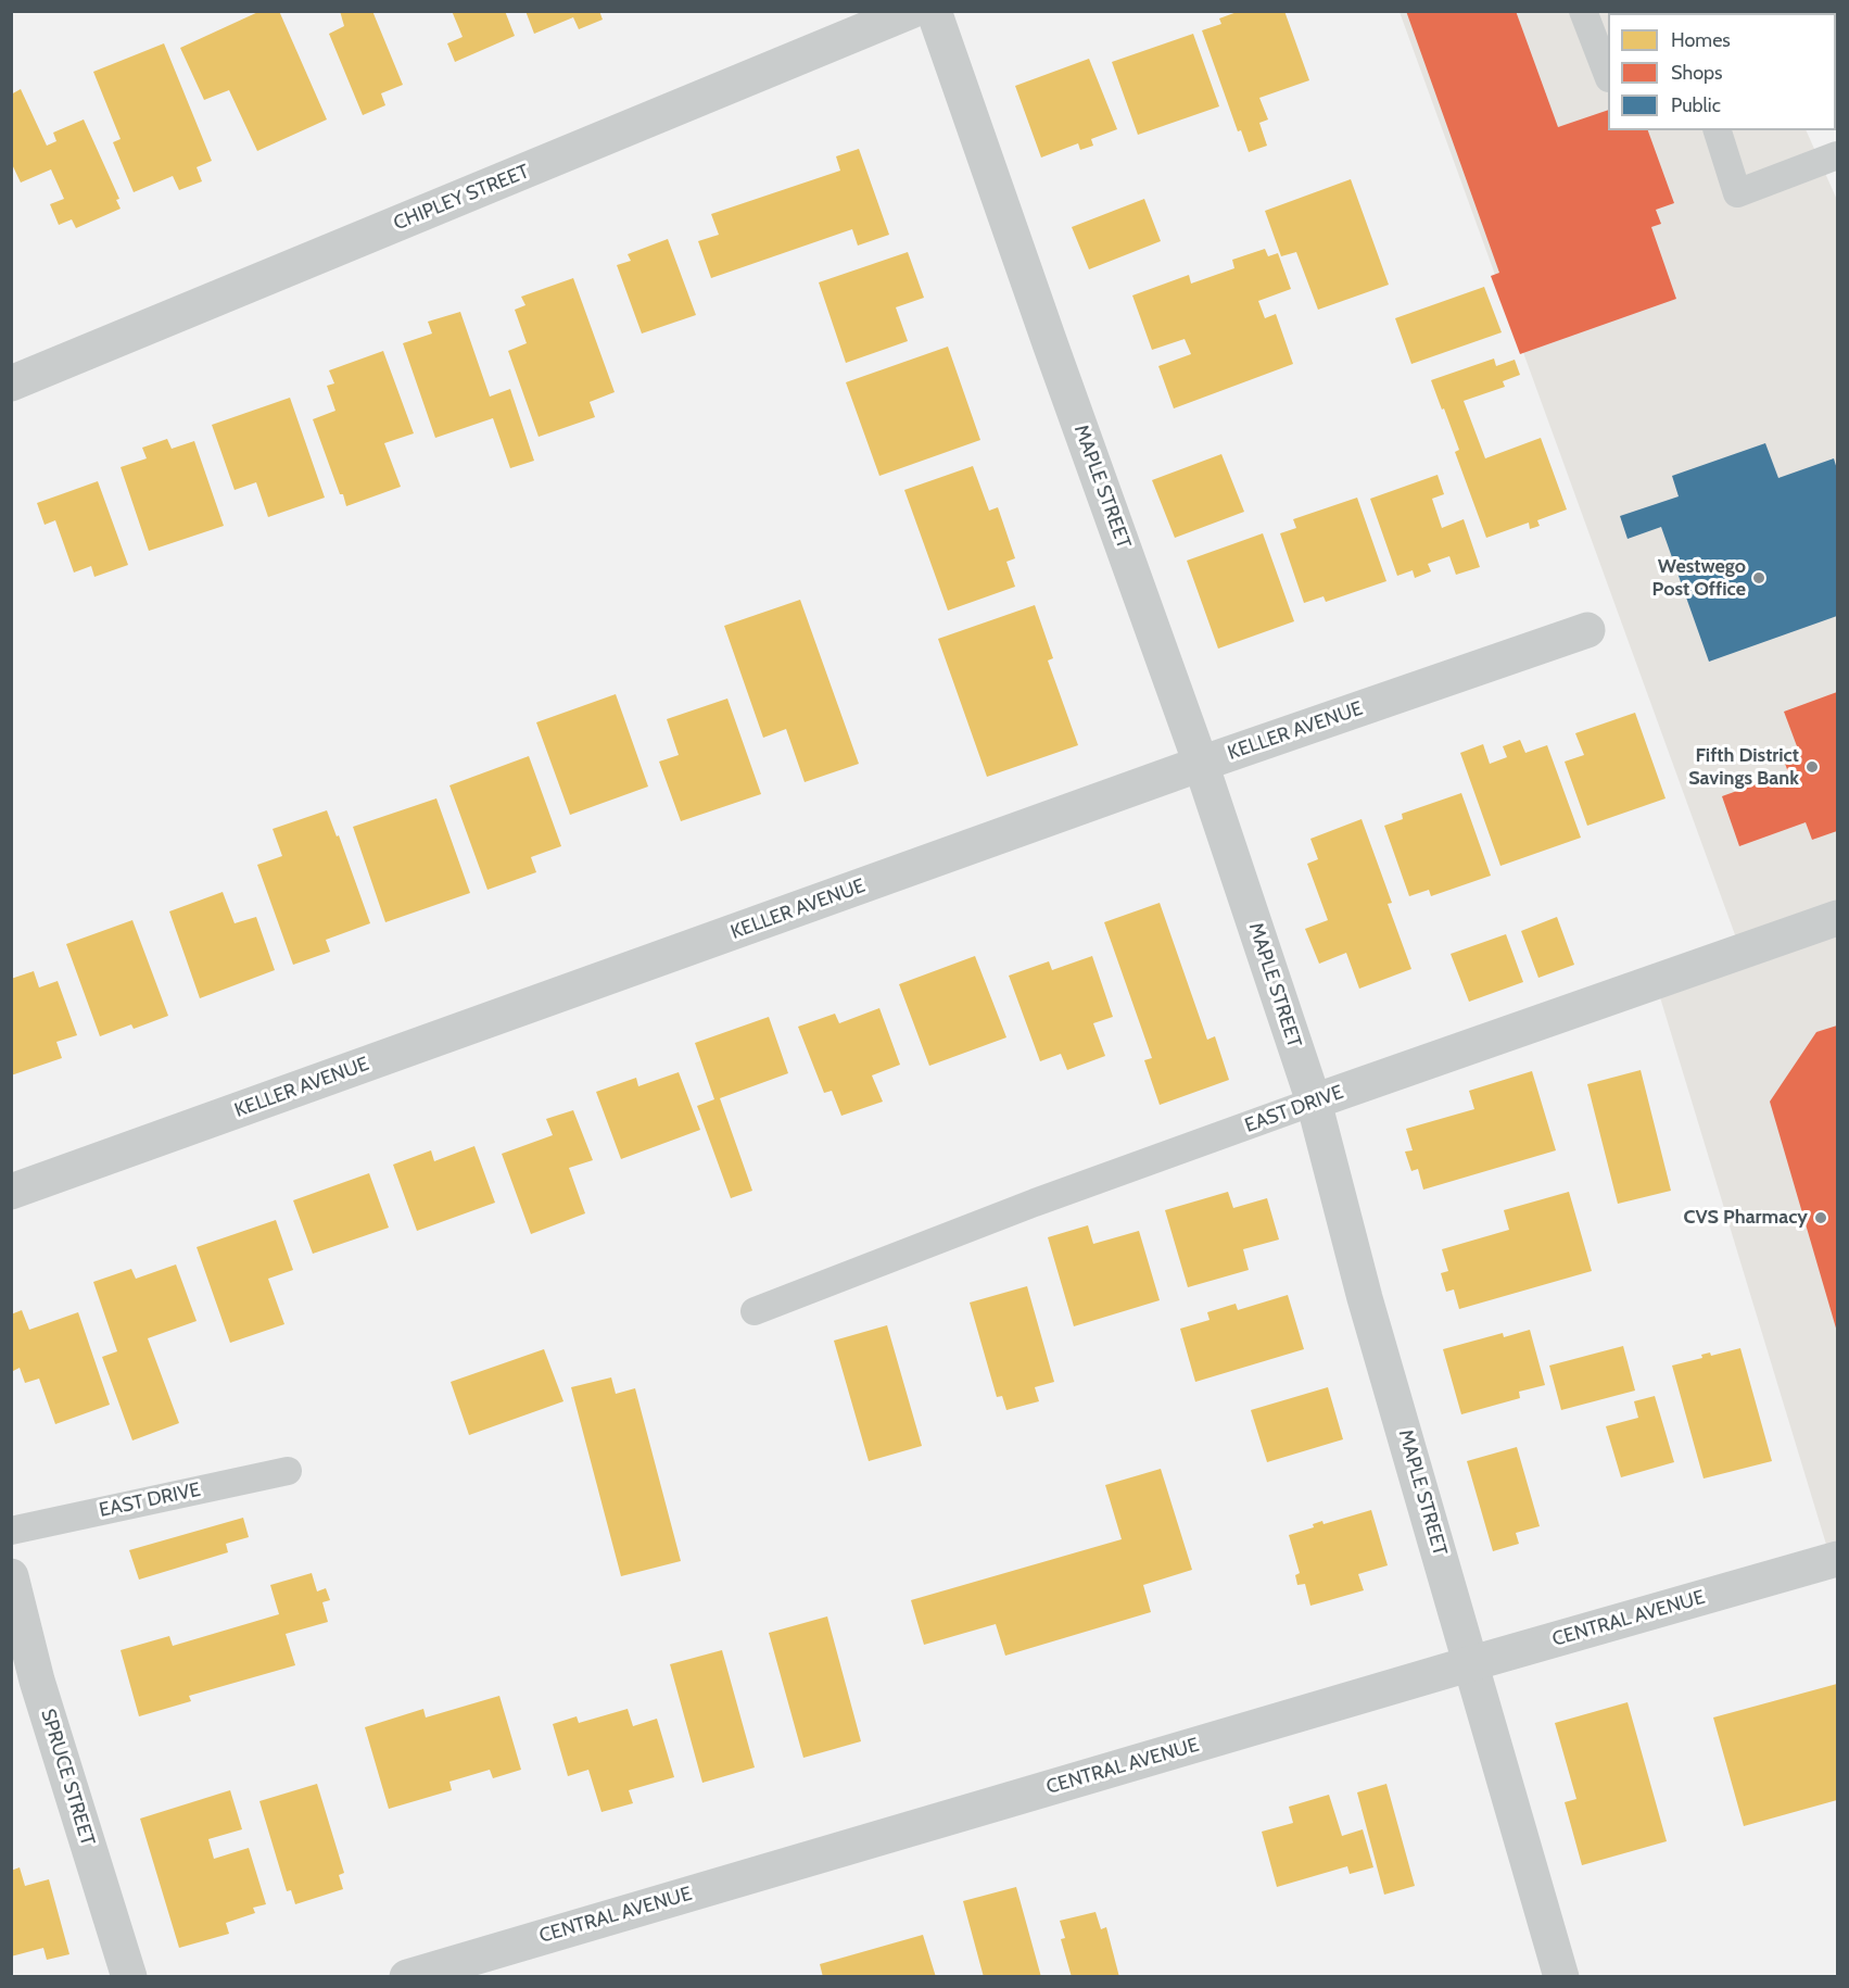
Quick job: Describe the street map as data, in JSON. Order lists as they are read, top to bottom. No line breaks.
{"streets":{"street":["CHIPLEY STREET","MAPLE STREET","KELLER AVENUE","EAST DRIVE","CENTRAL AVENUE","SPRUCE STREET"]},"crossings":[["MAPLE STREET","KELLER AVENUE"],["MAPLE STREET","EAST DRIVE"],["MAPLE STREET","CENTRAL AVENUE"]],"places":["Westwego Post Office","Fifth District Savings Bank","CVS Pharmacy"],"legend":["Homes","Shops","Public"]}
